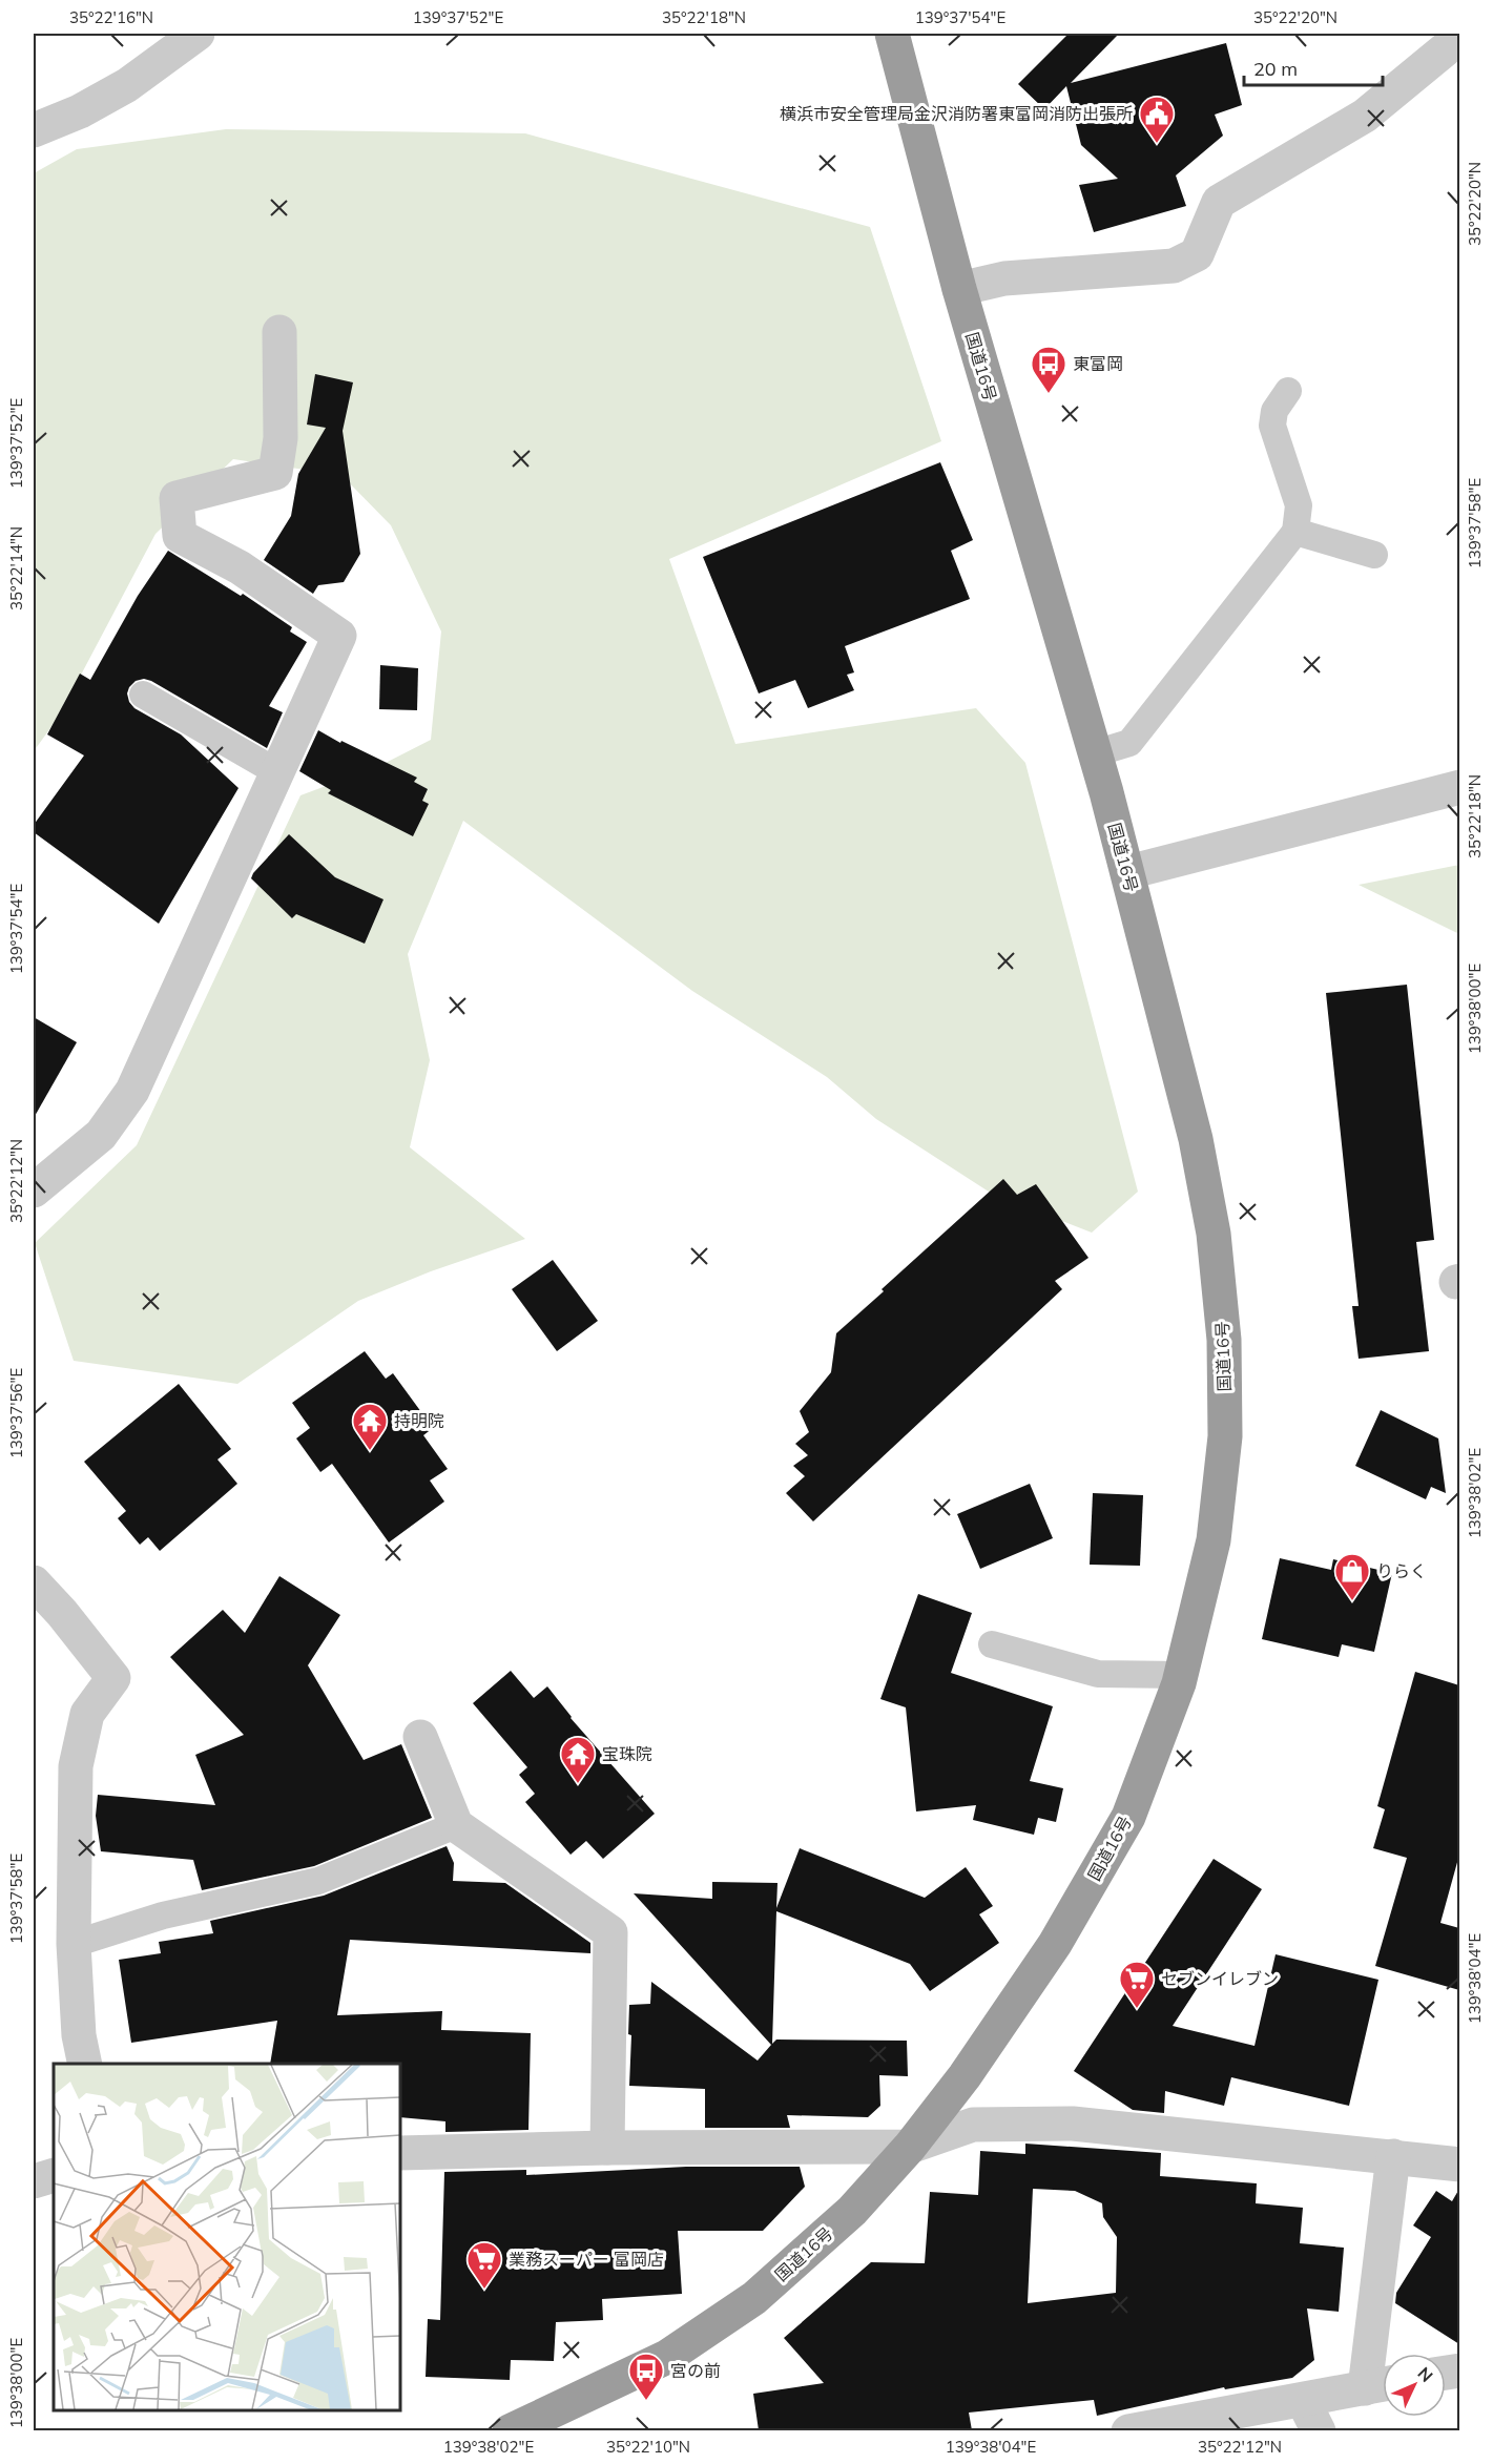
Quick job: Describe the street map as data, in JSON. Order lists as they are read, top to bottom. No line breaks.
{"streets":{"highway":["国道16号"]},"places":{"public building":["横浜市安全管理局金沢消防署東富岡消防出張所"],"bus stop":["東富岡","宮の前"],"temple":["持明院","宝珠院"],"shop":["りらく"],"supermarket":["セブンイレブン","業務スーパー 富岡店"]},"scale_bar":"20 m","north":"top right","coordinates":["35°22'16\"N","139°37'52\"E","35°22'18\"N","139°37'54\"E","35°22'20\"N","139°37'58\"E","35°22'14\"N","139°38'00\"E","35°22'12\"N","139°37'56\"E","139°38'02\"E","139°38'04\"E","35°22'10\"N"]}
